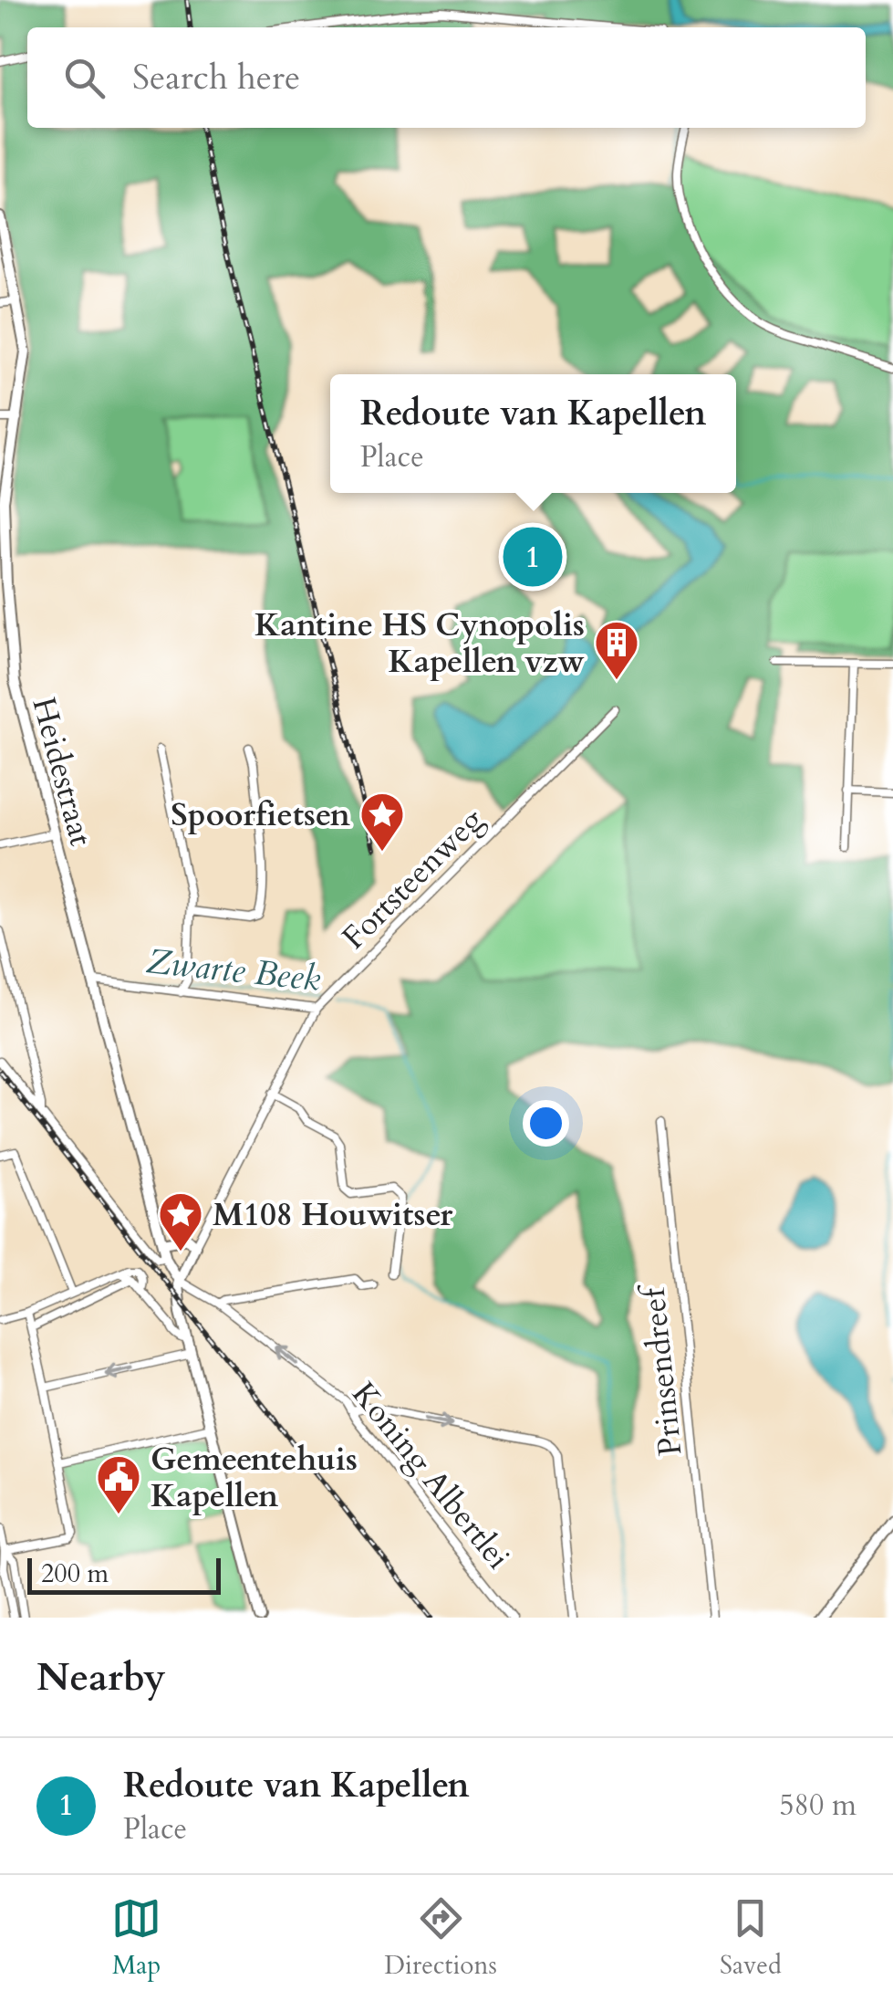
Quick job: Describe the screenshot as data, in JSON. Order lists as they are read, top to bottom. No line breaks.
{"streets":{"street":["Heidestraat","Fortsteenweg","Prinsendreef","Koning Albertlei"]},"crossings":[["Heidestraat","Fortsteenweg"]],"one_way":["Koning Albertlei"],"water":["Zwarte Beek"],"places":{"building":["Kantine HS Cynopolis Kapellen vzw"],"place":["Spoorfietsen","M108 Houwitser"],"public building":["Gemeentehuis Kapellen"]},"scale_bar":"200 m","page":{"search":"Search here","popup":["Redoute van Kapellen","Place"],"pins":"1","scale":"200 m","heading":"Nearby","list":[{"mark":"1","name":"Redoute van Kapellen","note":"Place","value":"580 m"}],"nav":["Map","Directions","Saved"]}}
